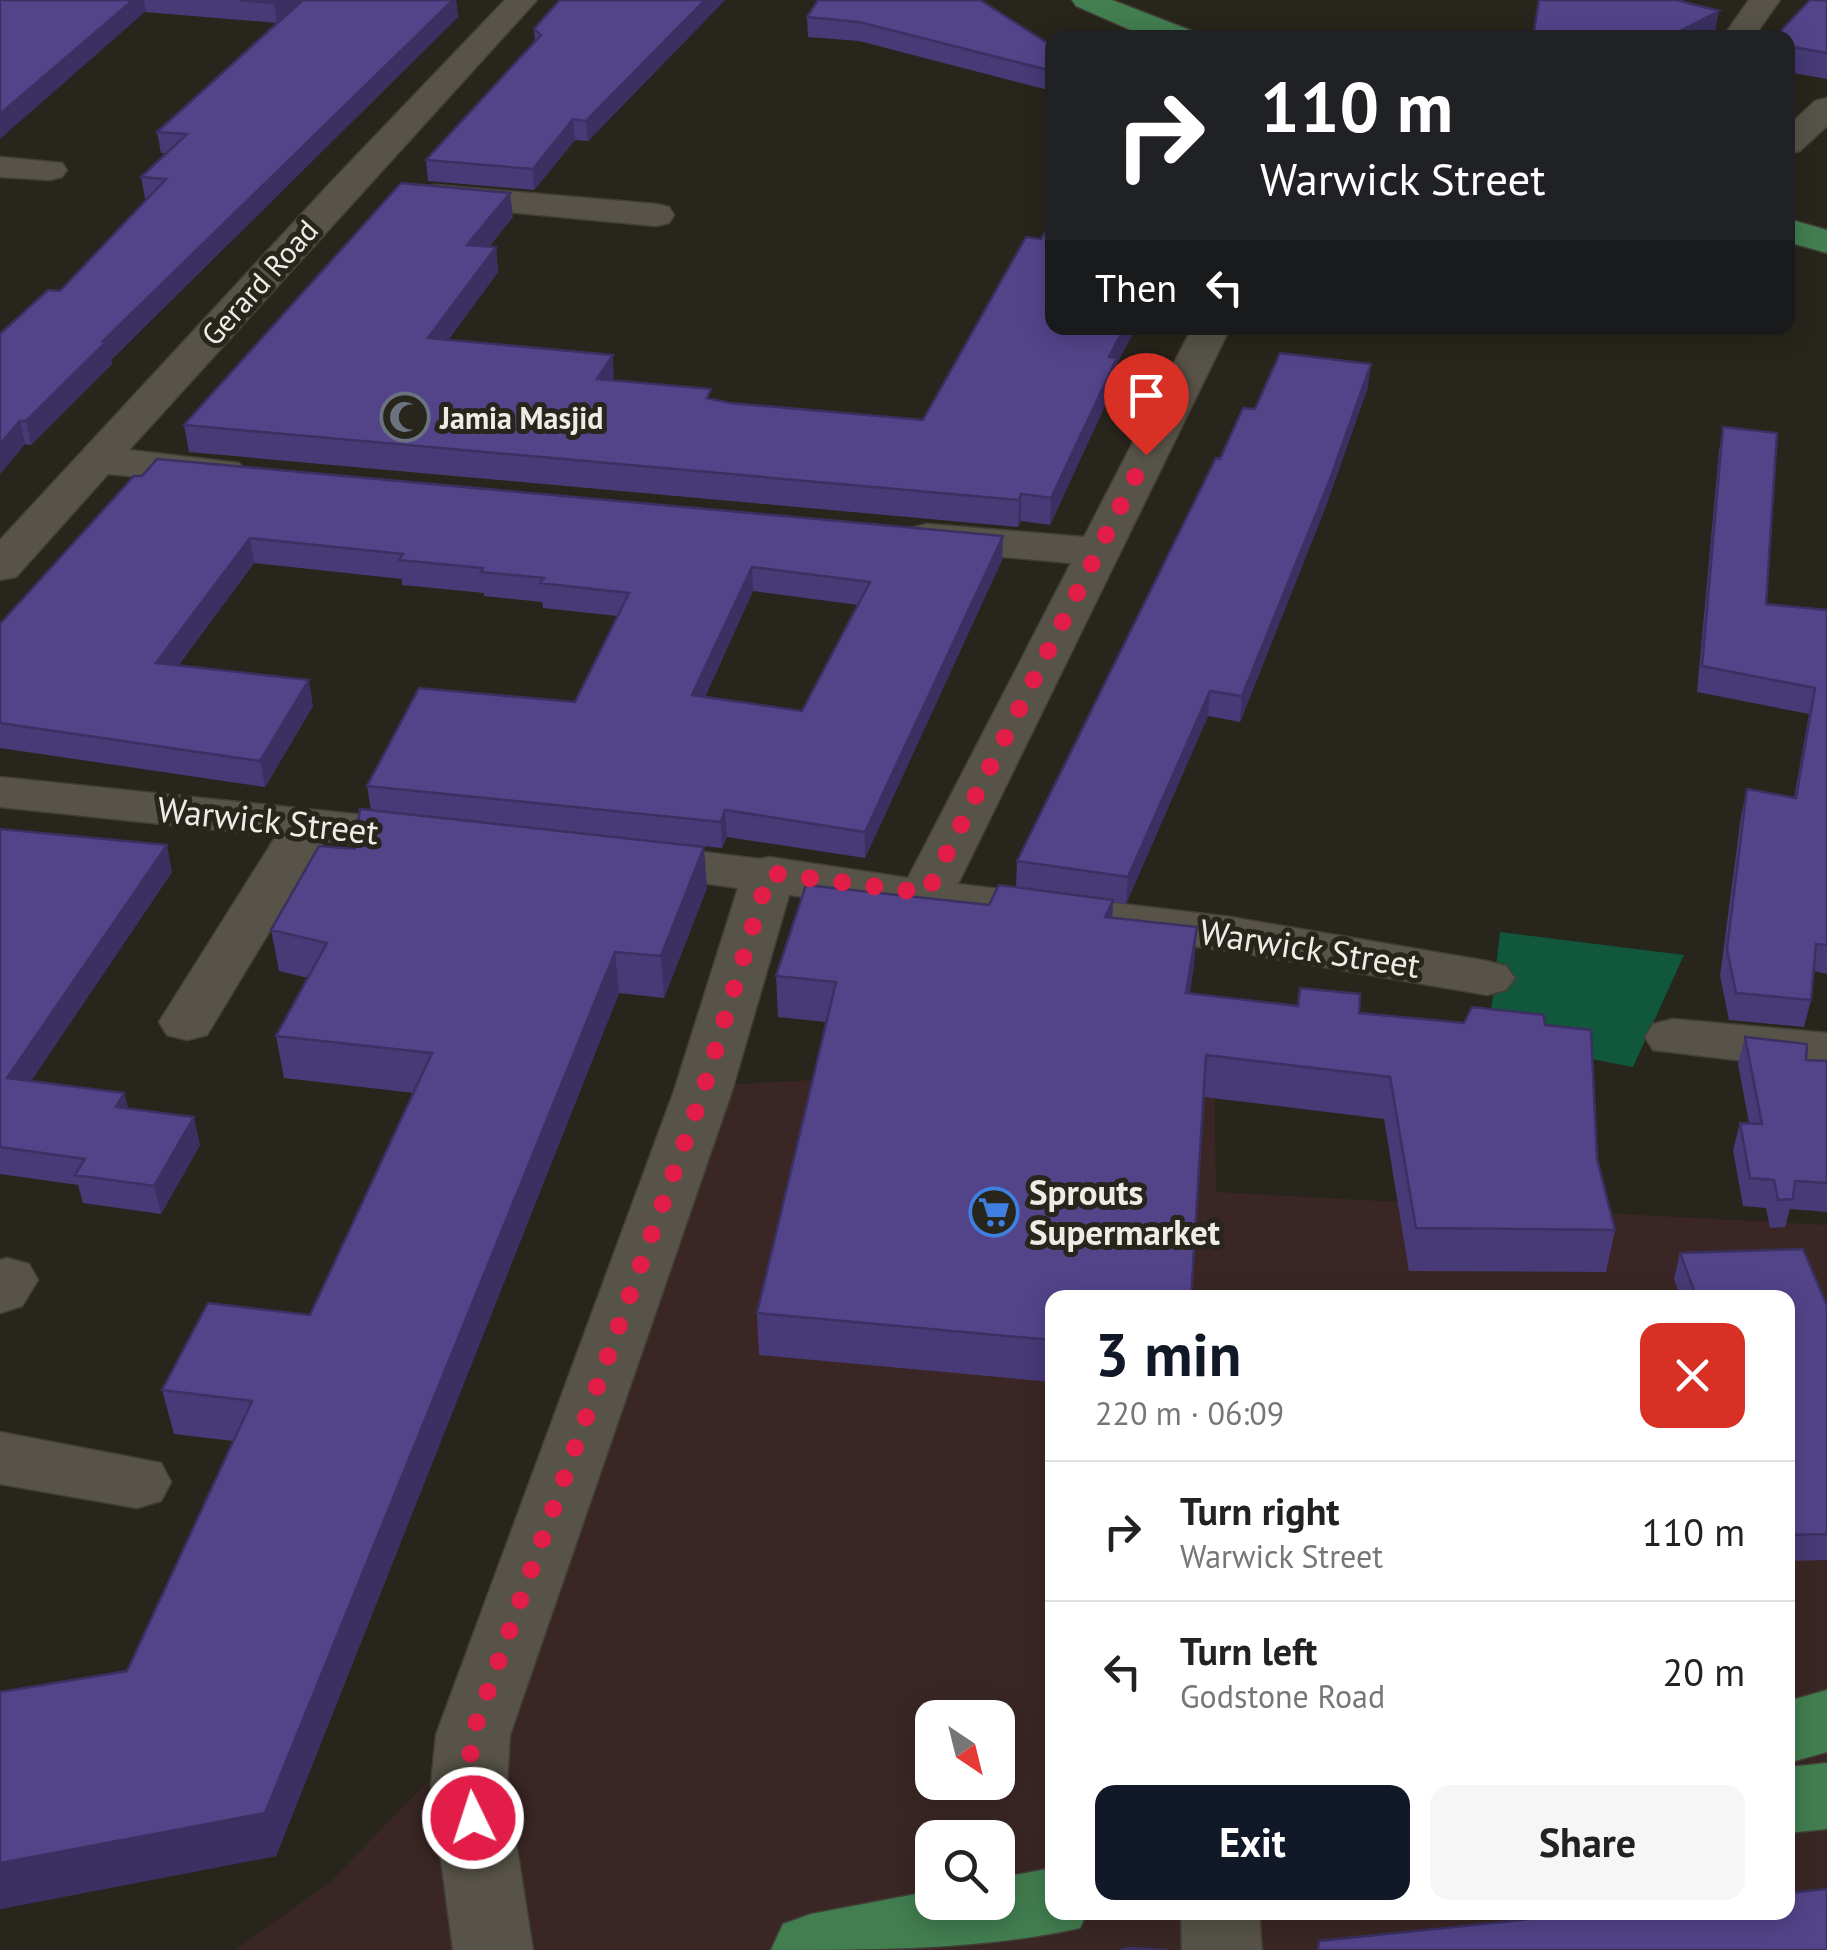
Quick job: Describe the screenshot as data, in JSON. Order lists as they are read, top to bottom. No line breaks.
{"streets":{"street":["Gerard Road","Warwick Street"]},"places":{"mosque":["Jamia Masjid"],"supermarket":["Sprouts Supermarket"]},"north":"bottom right","page":{"turn":["110 m","Warwick Street"],"then":"Then","heading":["3 min","220 m · 06:09"],"list":[{"name":"Turn right","note":"Warwick Street","value":"110 m"},{"name":"Turn left","note":"Godstone Road","value":"20 m"}],"buttons":["Exit","Share"]}}
